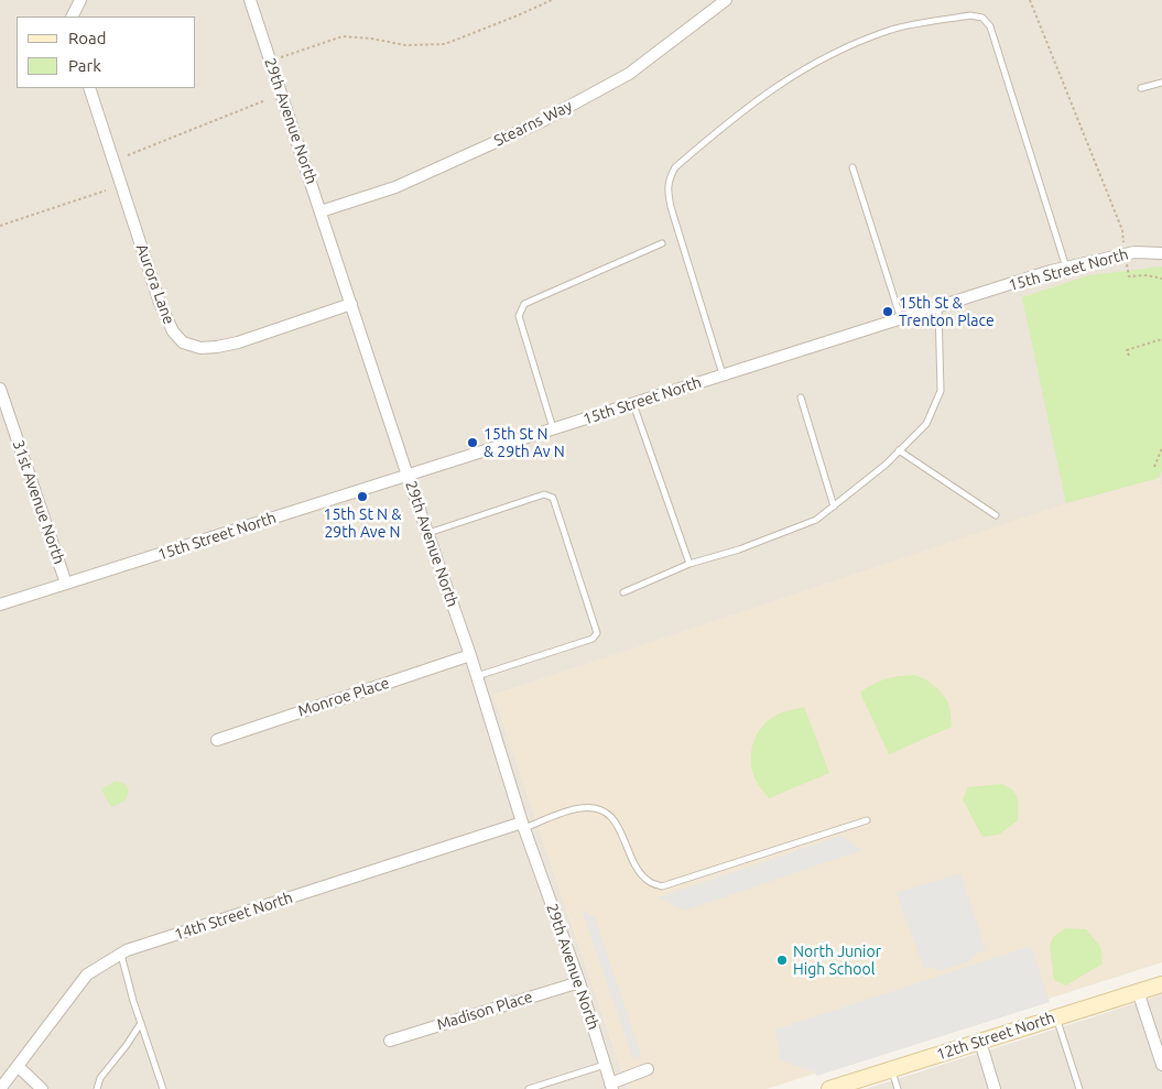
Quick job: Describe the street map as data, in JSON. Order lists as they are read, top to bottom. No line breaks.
{"streets":{"street":["29th Avenue North","Stearns Way","15th Street North","Aurora Lane","31st Avenue North","Monroe Place","14th Street North","Madison Place","12th Street North"]},"crossings":[["29th Avenue North","Stearns Way"],["29th Avenue North","15th Street North"],["29th Avenue North","Aurora Lane"],["29th Avenue North","Monroe Place"],["29th Avenue North","14th Street North"],["29th Avenue North","Madison Place"],["15th Street North","31st Avenue North"]],"places":["15th St & Trenton Place","15th St N & 29th Av N","15th St N & 29th Ave N","North Junior High School"],"legend":["Road","Park"]}
